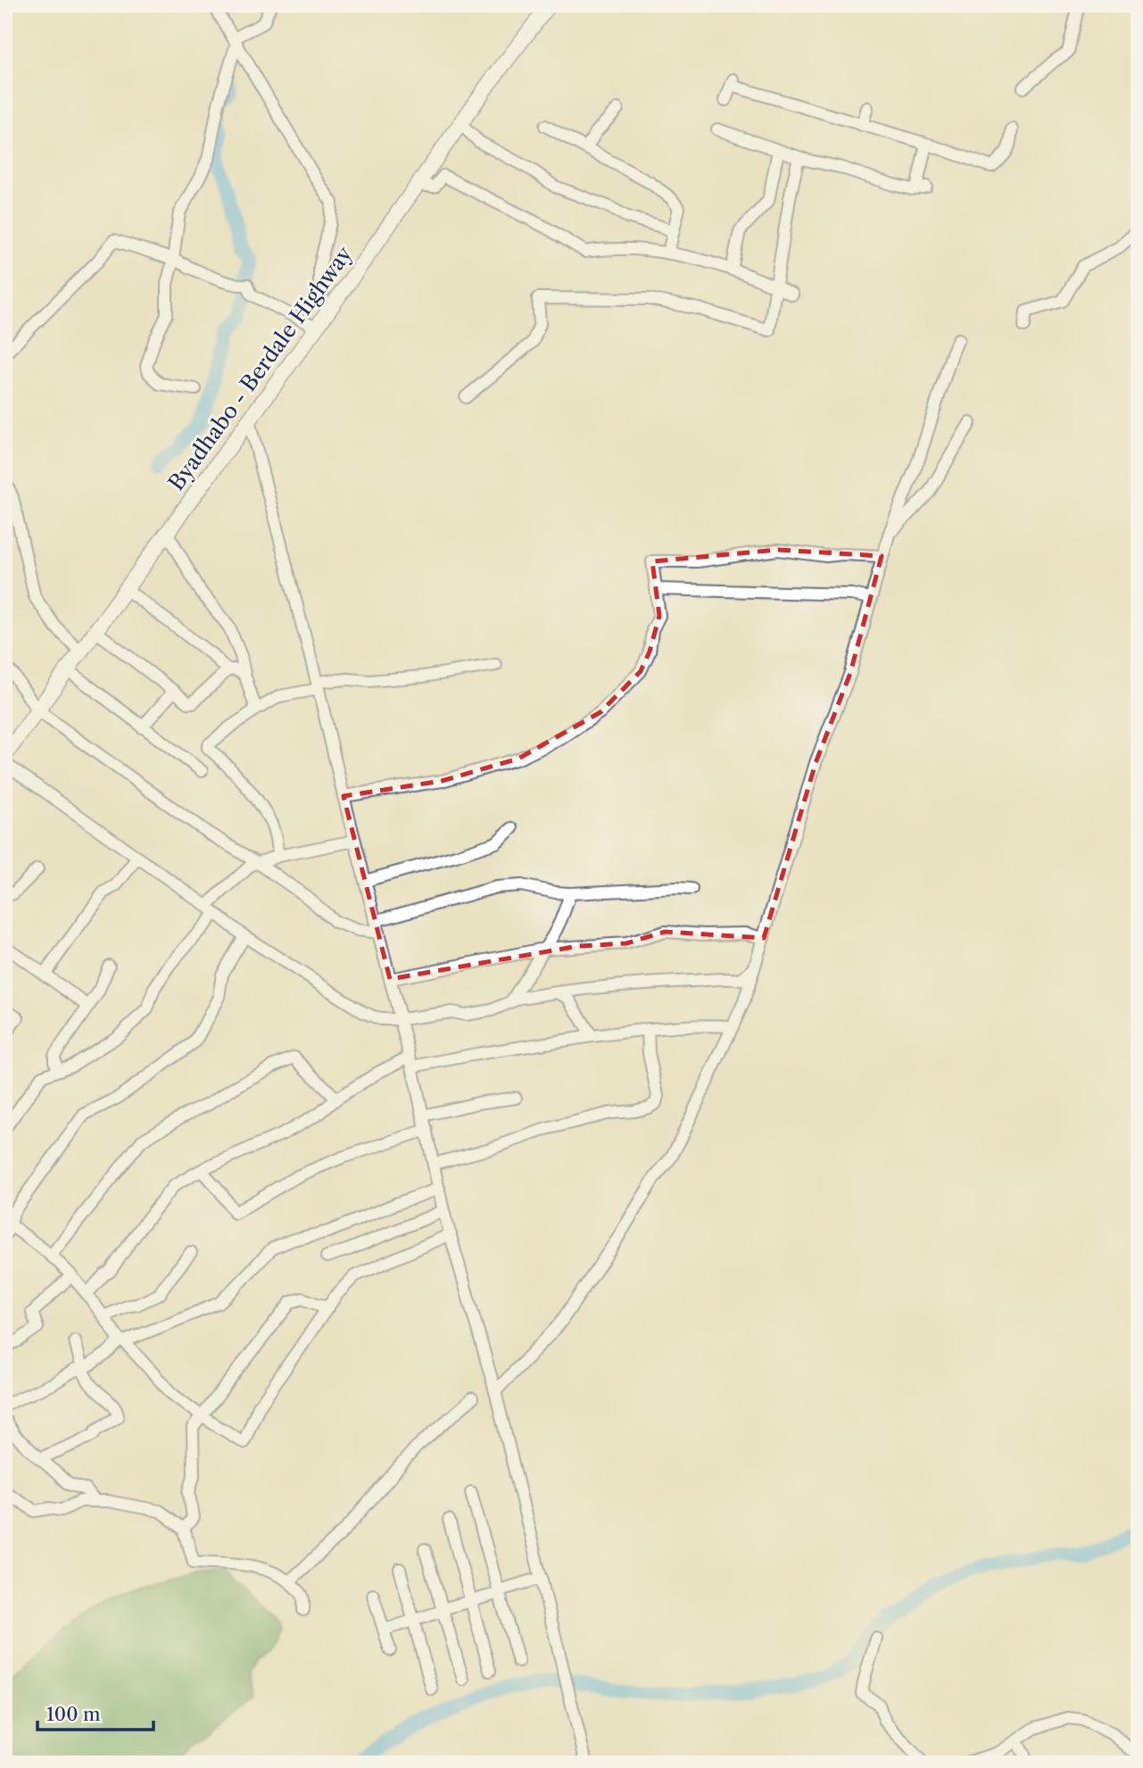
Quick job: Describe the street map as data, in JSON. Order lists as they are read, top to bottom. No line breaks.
{"streets":{"main road":["Byadhabo - Berdale Highway"]},"scale_bar":"100 m"}
